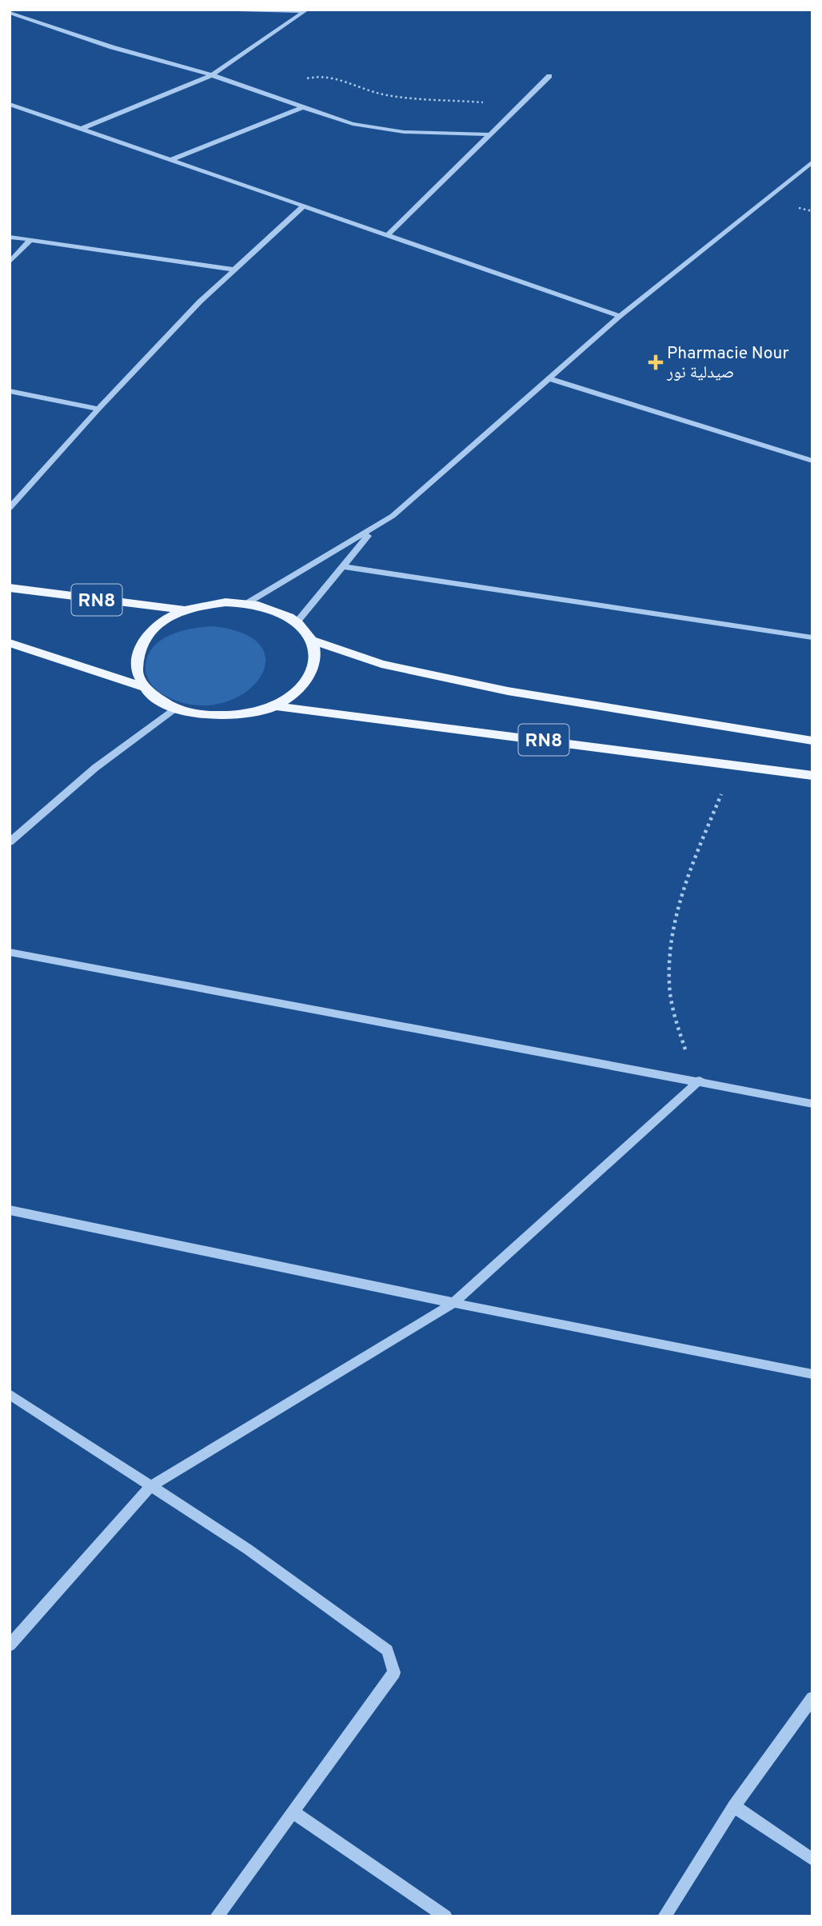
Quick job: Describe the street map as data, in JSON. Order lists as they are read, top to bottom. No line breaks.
{"streets":{"main road":["RN8"]},"places":{"health":["Pharmacie Nour صيدلية نور"]}}
